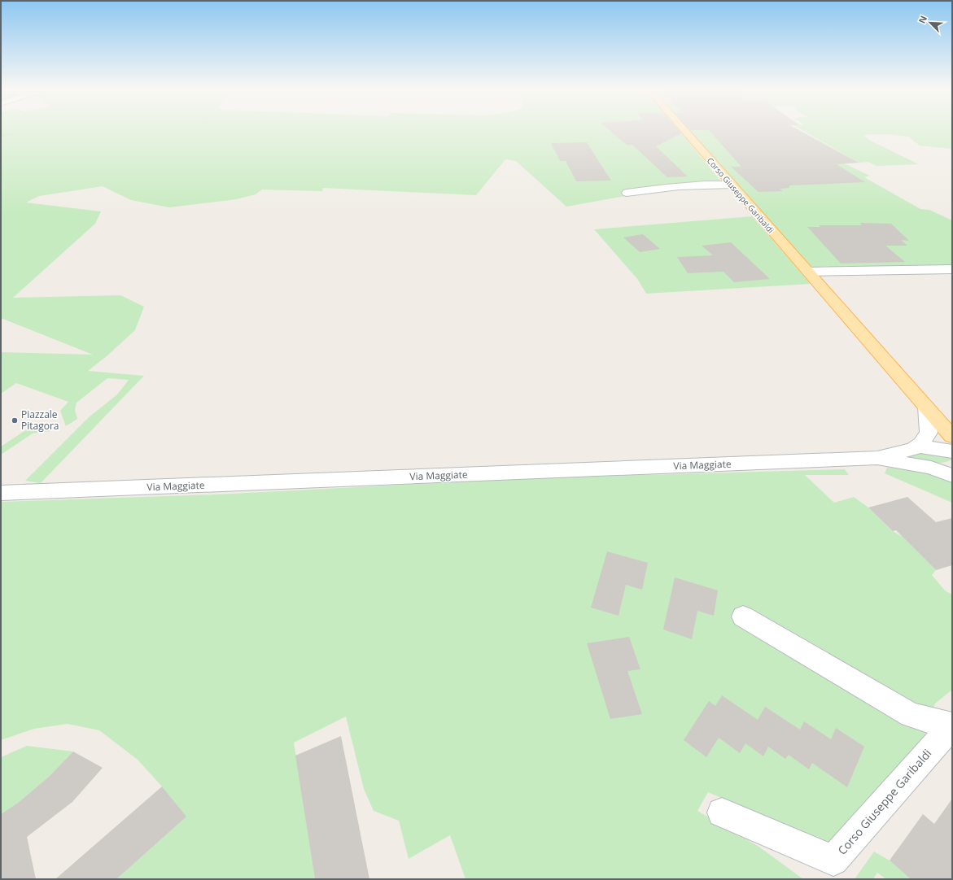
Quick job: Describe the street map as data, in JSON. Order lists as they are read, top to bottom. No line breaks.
{"streets":{"main road":["Corso Giuseppe Garibaldi"],"street":["Via Maggiate"]},"places":["Piazzale Pitagora"],"north":"top left"}
